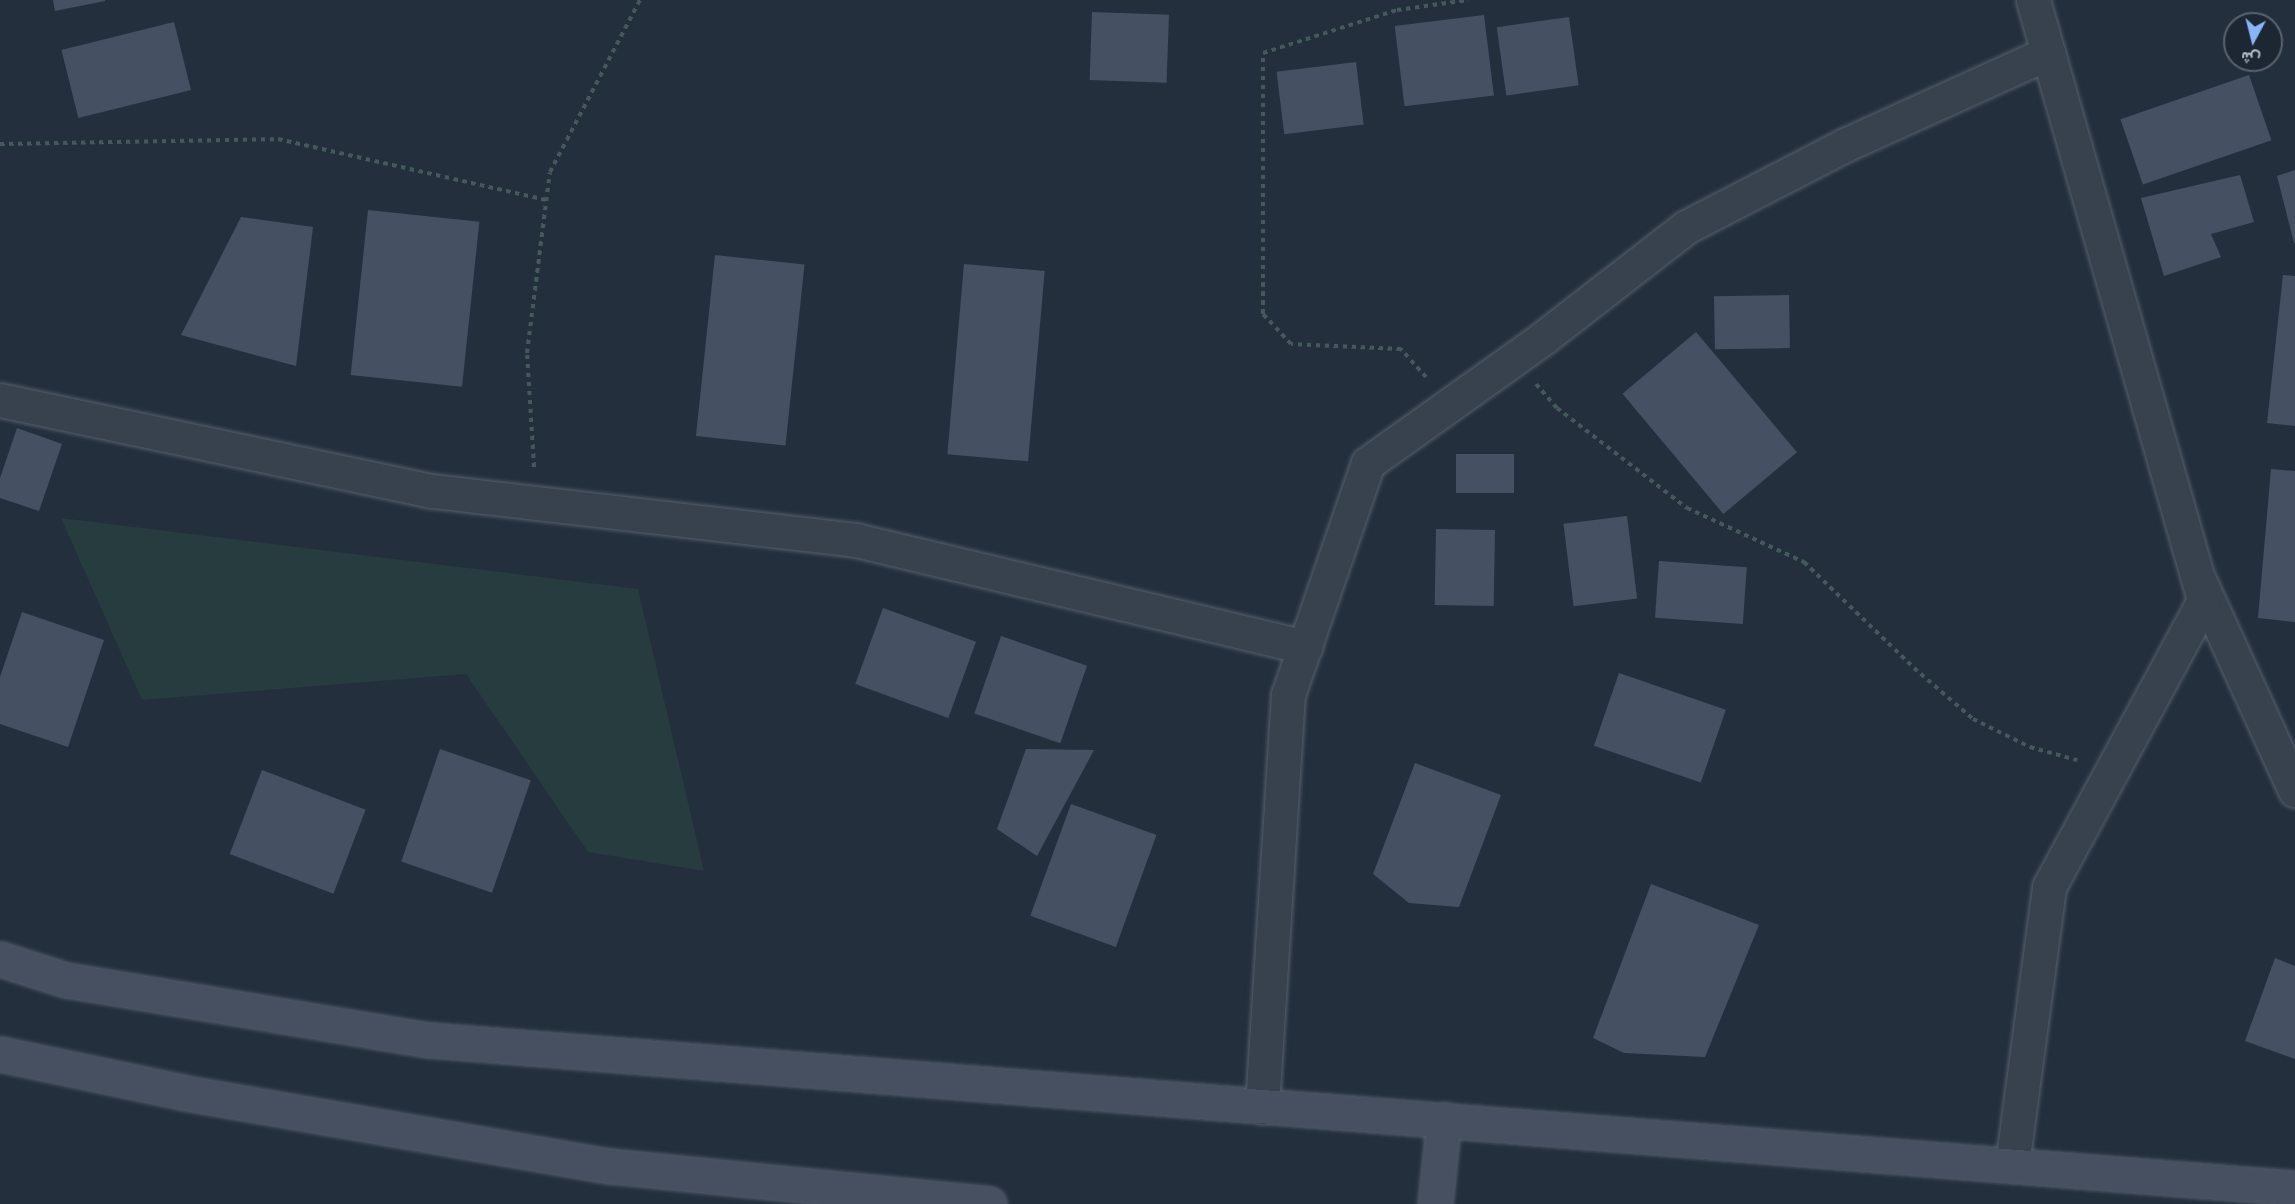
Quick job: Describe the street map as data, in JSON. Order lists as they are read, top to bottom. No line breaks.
{"north":"bottom"}
